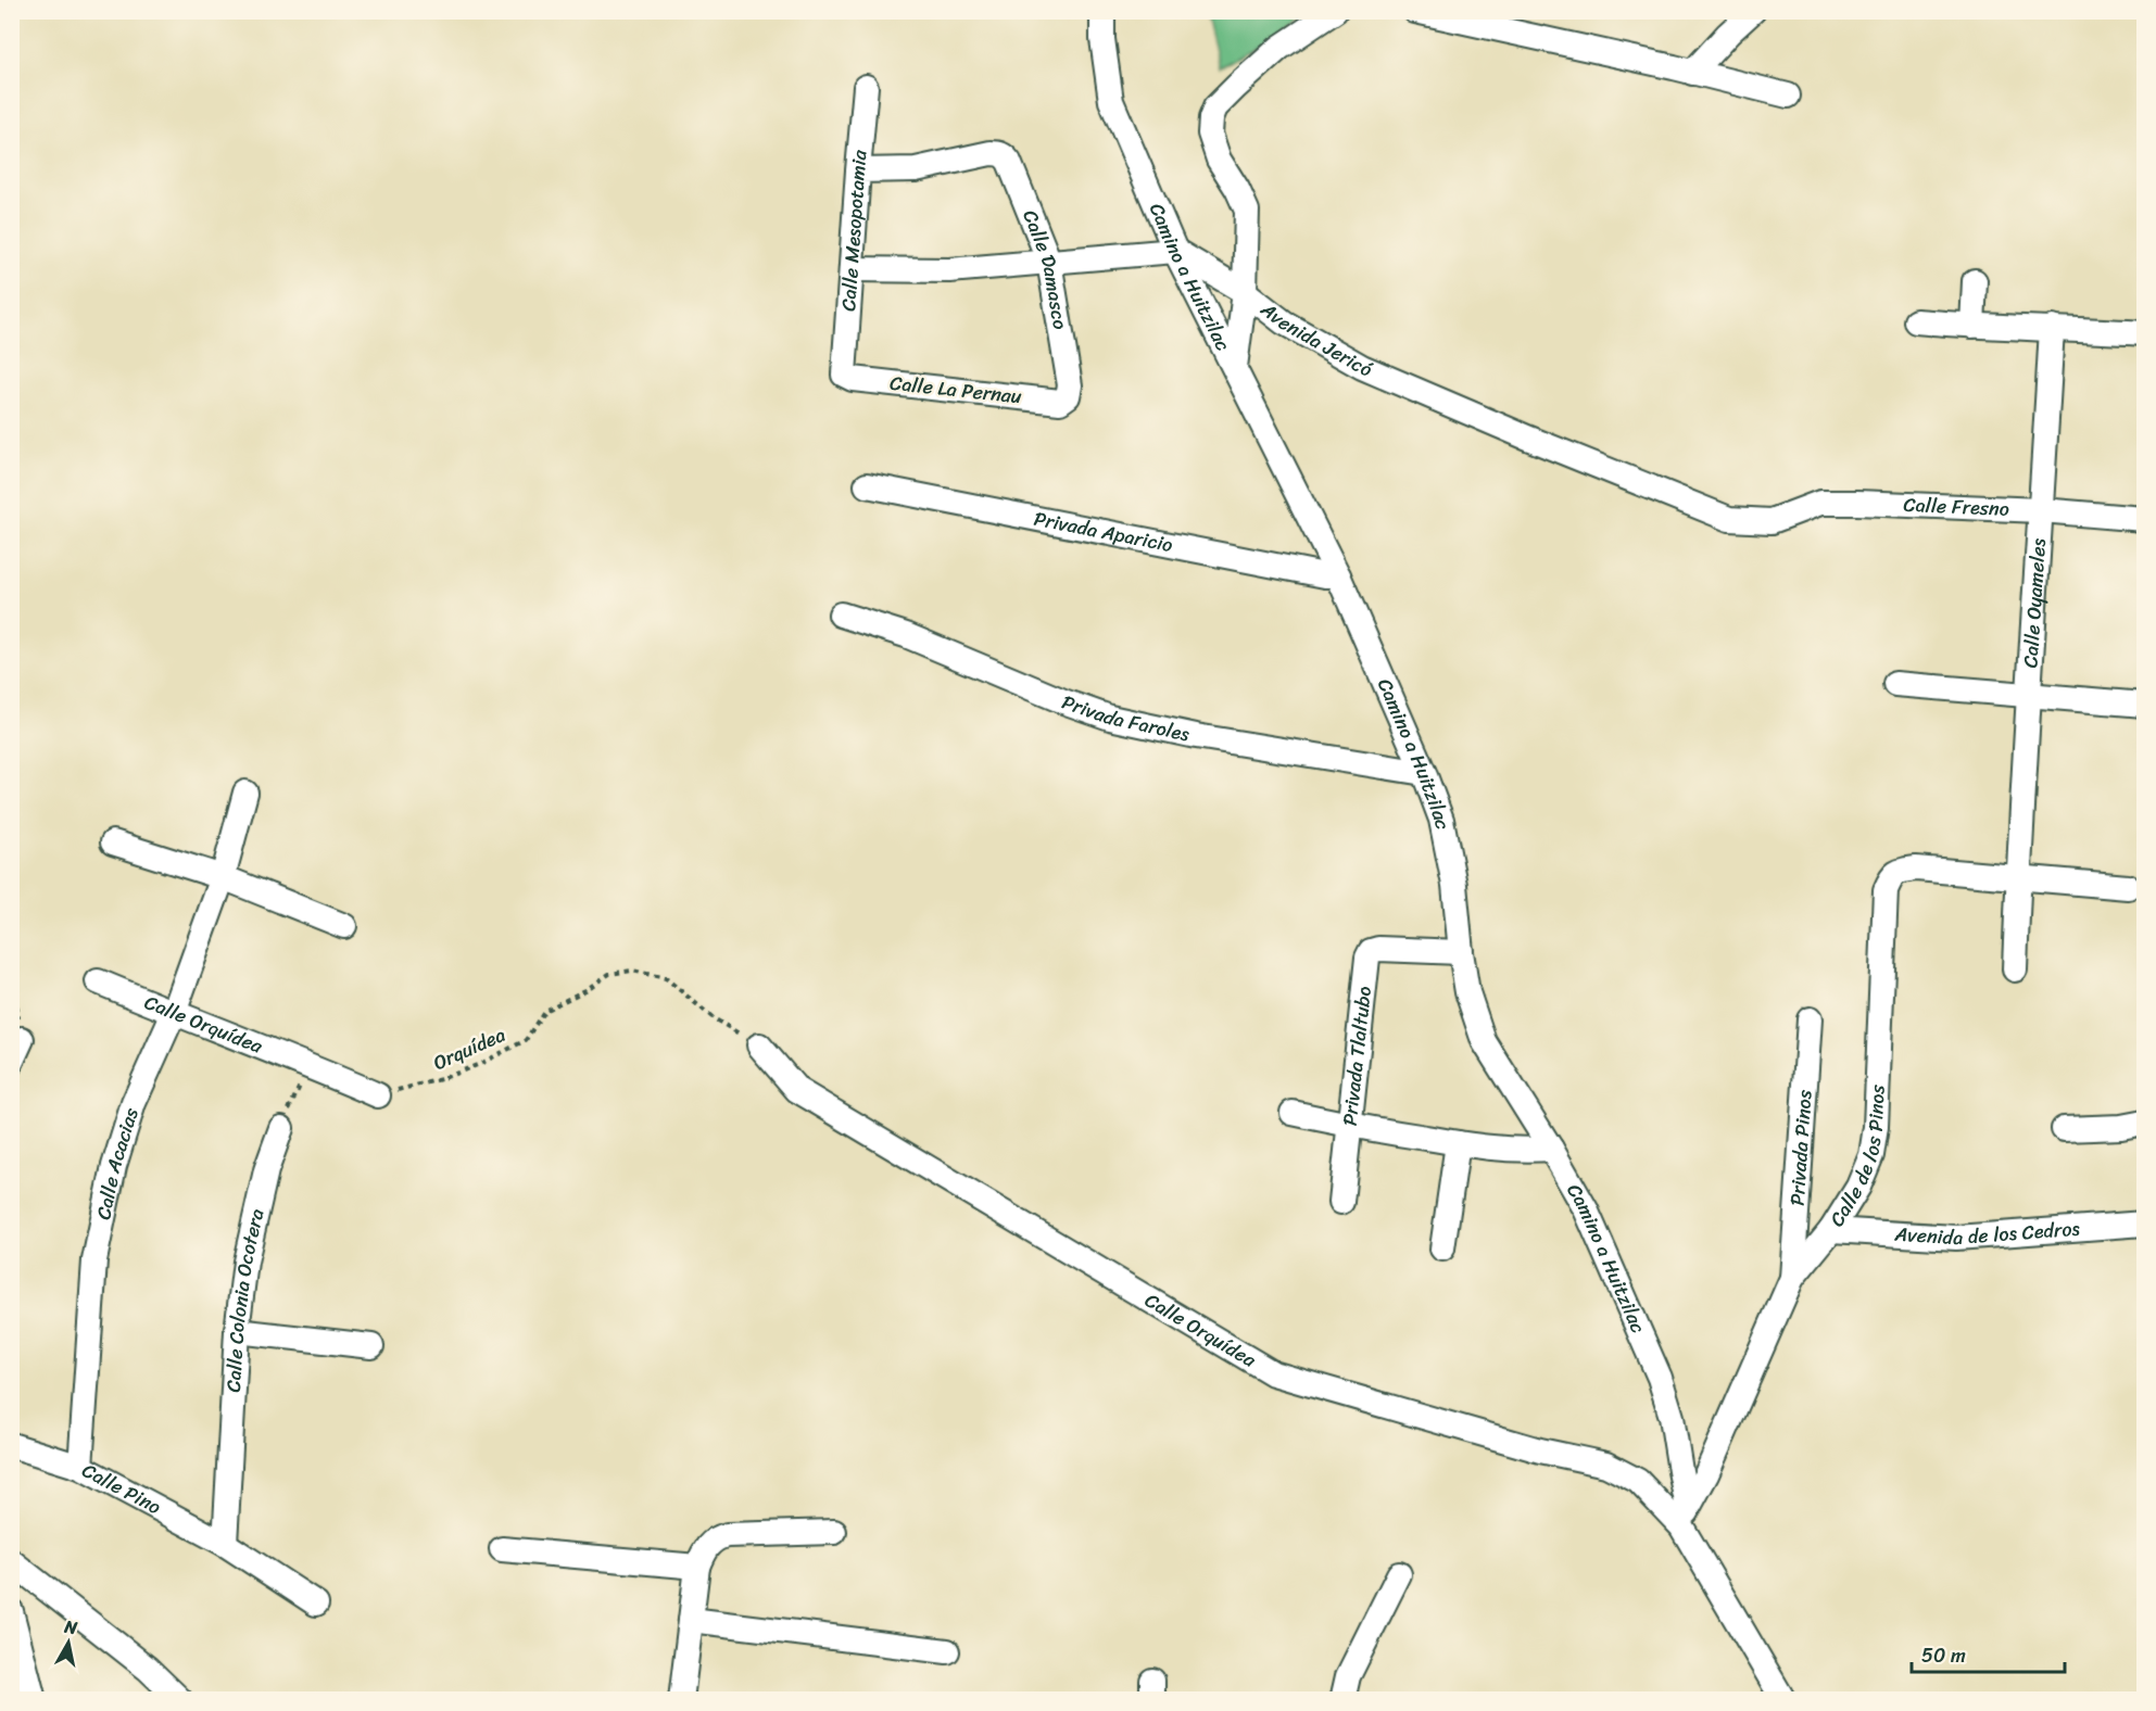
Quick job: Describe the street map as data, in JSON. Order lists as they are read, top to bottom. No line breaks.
{"streets":{"street":["Calle Mesopotamia","Calle Damasco","Camino a Huitzilac","Avenida Jericó","Calle La Pernau","Calle Fresno","Privada Aparicio","Calle Oyameles","Privada Faroles","Calle Orquídea","Privada Tlaltubo","Privada Pinos","Calle de los Pinos","Calle Acacias","Avenida de los Cedros","Calle Colonia Ocotera","Calle Pino"],"path":["Orquídea"]},"crossings":[["Calle Mesopotamia","Calle Damasco"],["Calle Mesopotamia","Calle La Pernau"],["Calle Damasco","Calle La Pernau"],["Camino a Huitzilac","Avenida Jericó"],["Camino a Huitzilac","Privada Aparicio"],["Camino a Huitzilac","Privada Faroles"],["Camino a Huitzilac","Calle Orquídea"],["Camino a Huitzilac","Privada Tlaltubo"],["Camino a Huitzilac","Calle de los Pinos"],["Avenida Jericó","Calle Fresno"],["Calle Fresno","Calle Oyameles"],["Calle Oyameles","Calle de los Pinos"],["Calle Orquídea","Orquídea"],["Calle Orquídea","Calle de los Pinos"],["Calle Orquídea","Calle Acacias"],["Privada Pinos","Calle de los Pinos"],["Calle de los Pinos","Avenida de los Cedros"],["Calle Acacias","Calle Pino"],["Calle Colonia Ocotera","Calle Pino"]],"scale_bar":"50 m","north":"top"}
